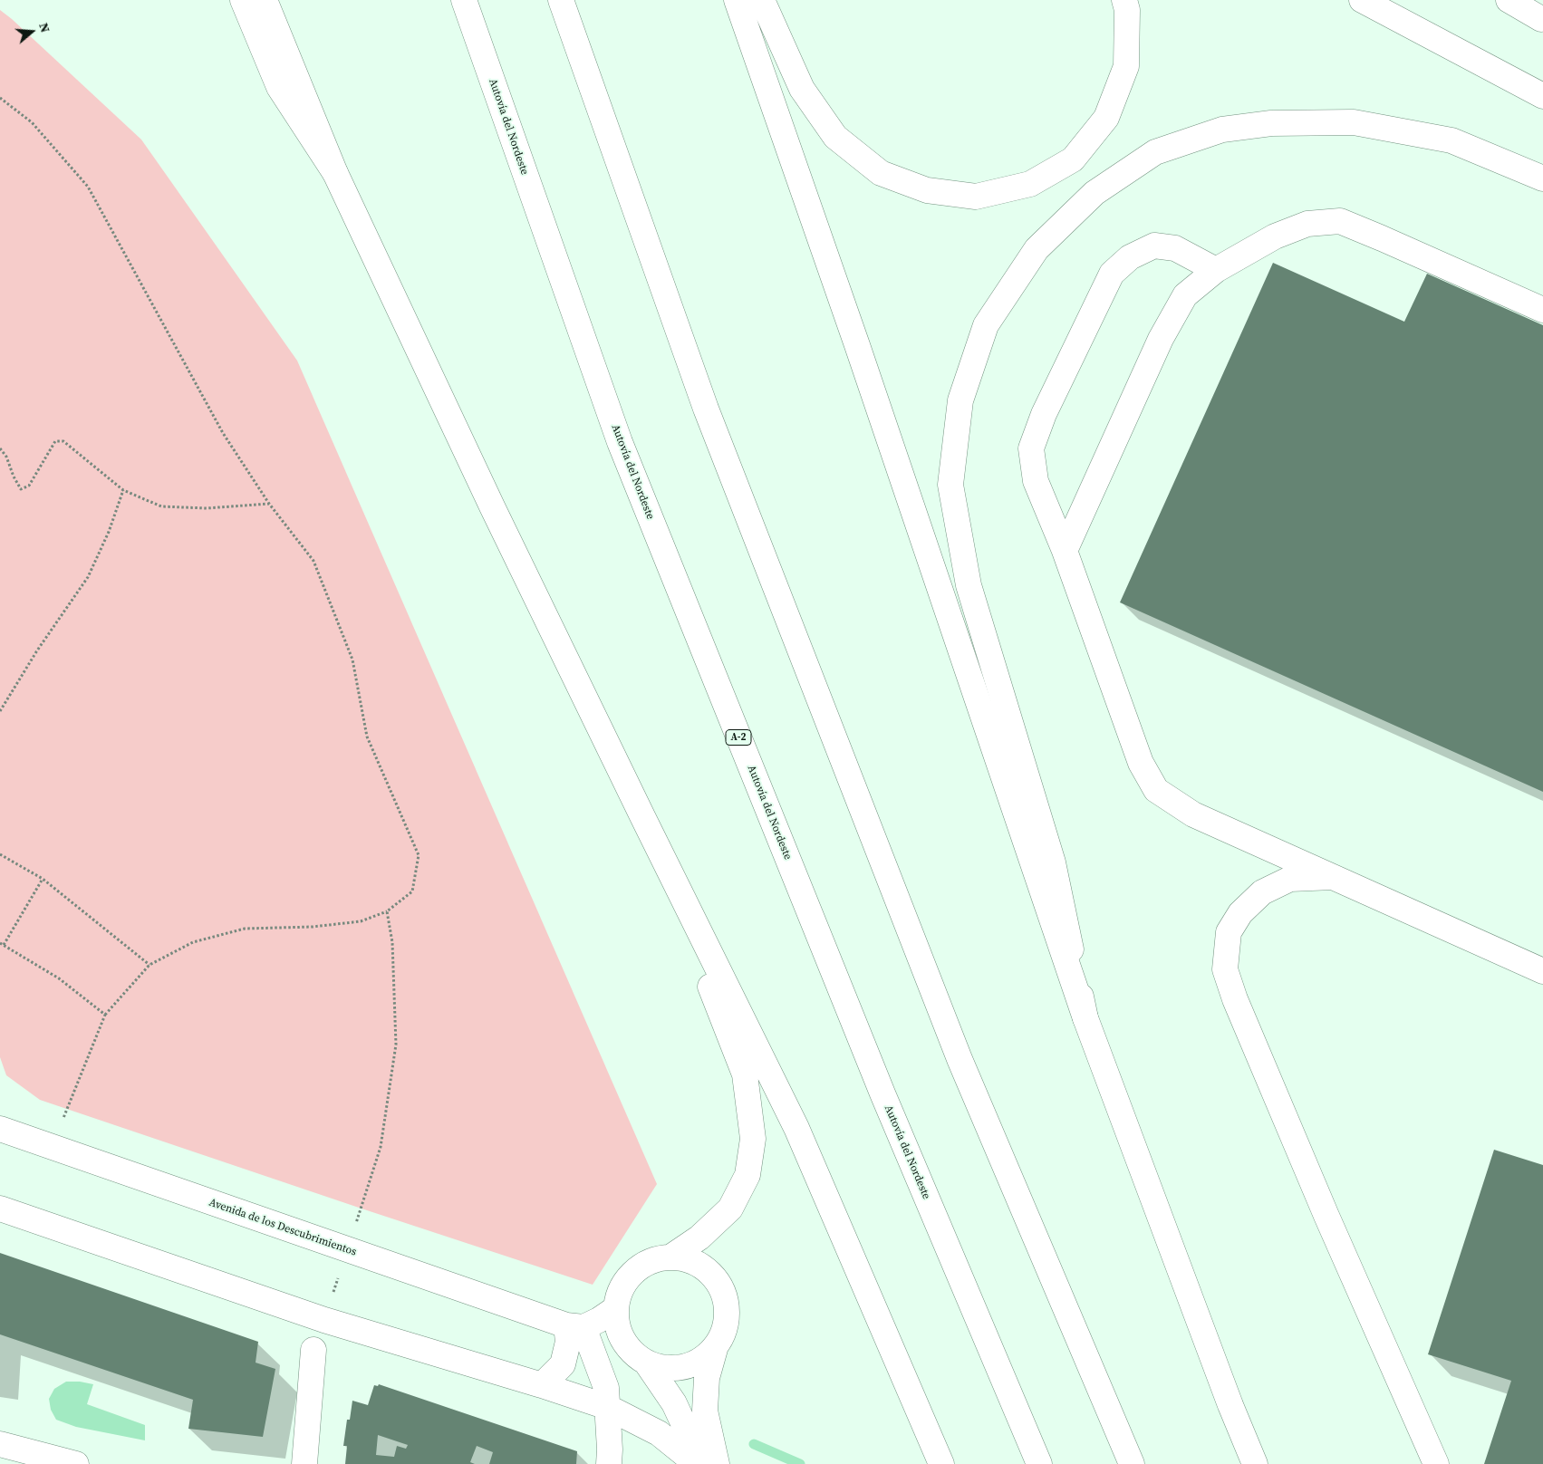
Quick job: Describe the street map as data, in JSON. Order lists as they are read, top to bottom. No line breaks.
{"streets":{"main road":["Autovía del Nordeste","A-2","Avenida de los Descubrimientos"]},"north":"right"}
